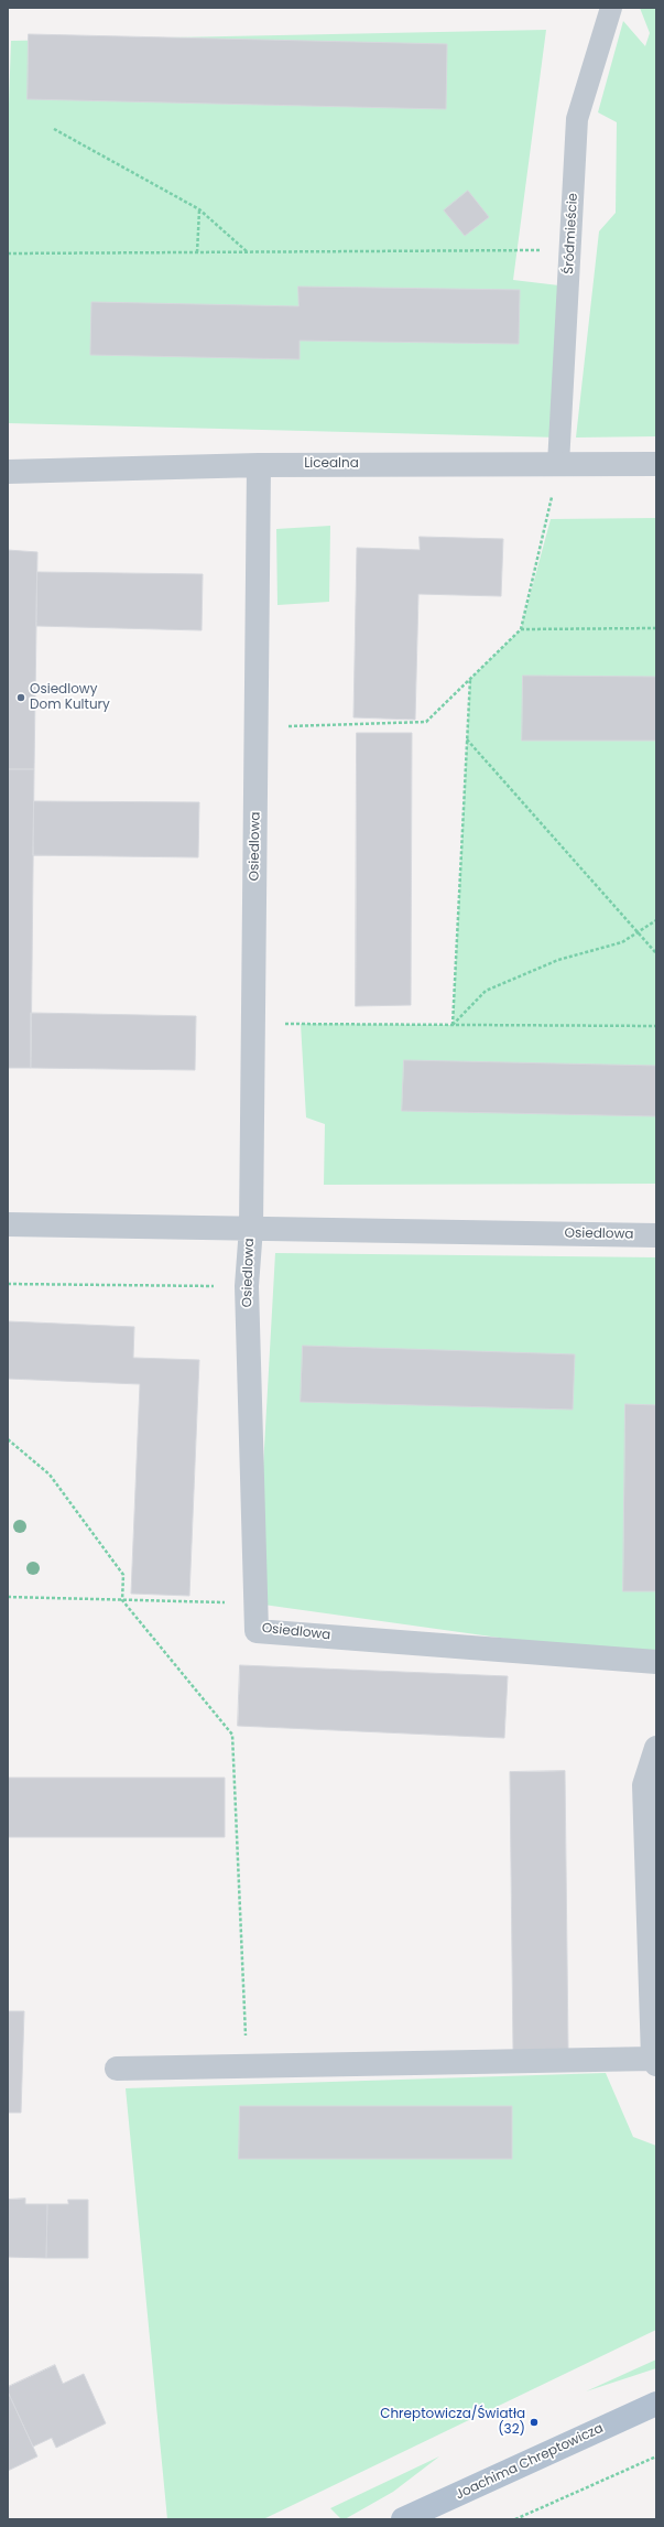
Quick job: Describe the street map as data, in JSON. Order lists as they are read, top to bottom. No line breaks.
{"streets":{"main road":["Joachima Chreptowicza"],"street":["Licealna","Osiedlowa"],"lane":["Śródmieście"]},"crossings":[["Śródmieście","Licealna"],["Licealna","Osiedlowa"]],"places":["Osiedlowy Dom Kultury","Chreptowicza/Światła (32)"]}
